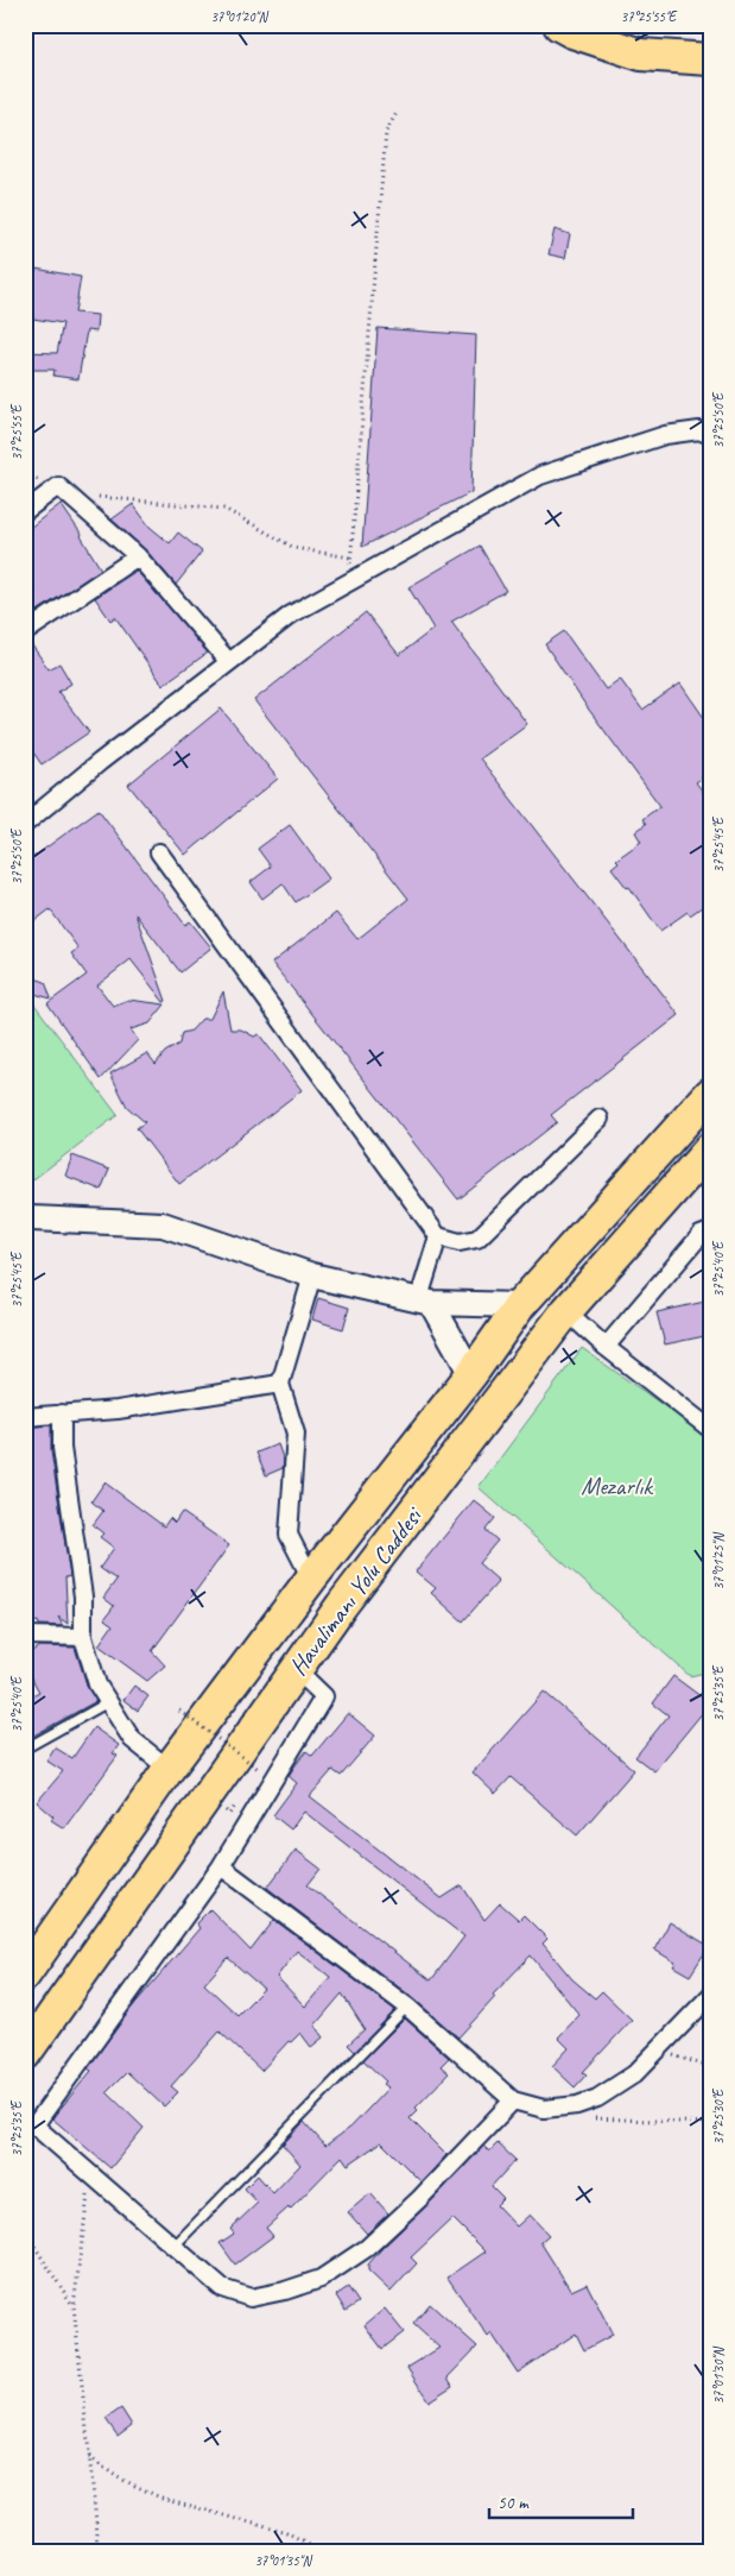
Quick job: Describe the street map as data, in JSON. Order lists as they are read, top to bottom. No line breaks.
{"streets":{"highway":["Havalimanı Yolu Caddesi"]},"parks":["Mezarlık"],"scale_bar":"50 m","coordinates":["37°01'20\"N","37°25'55\"E","37°25'50\"E","37°25'45\"E","37°25'40\"E","37°01'25\"N","37°25'35\"E","37°25'30\"E","37°01'30\"N","37°01'35\"N"]}
